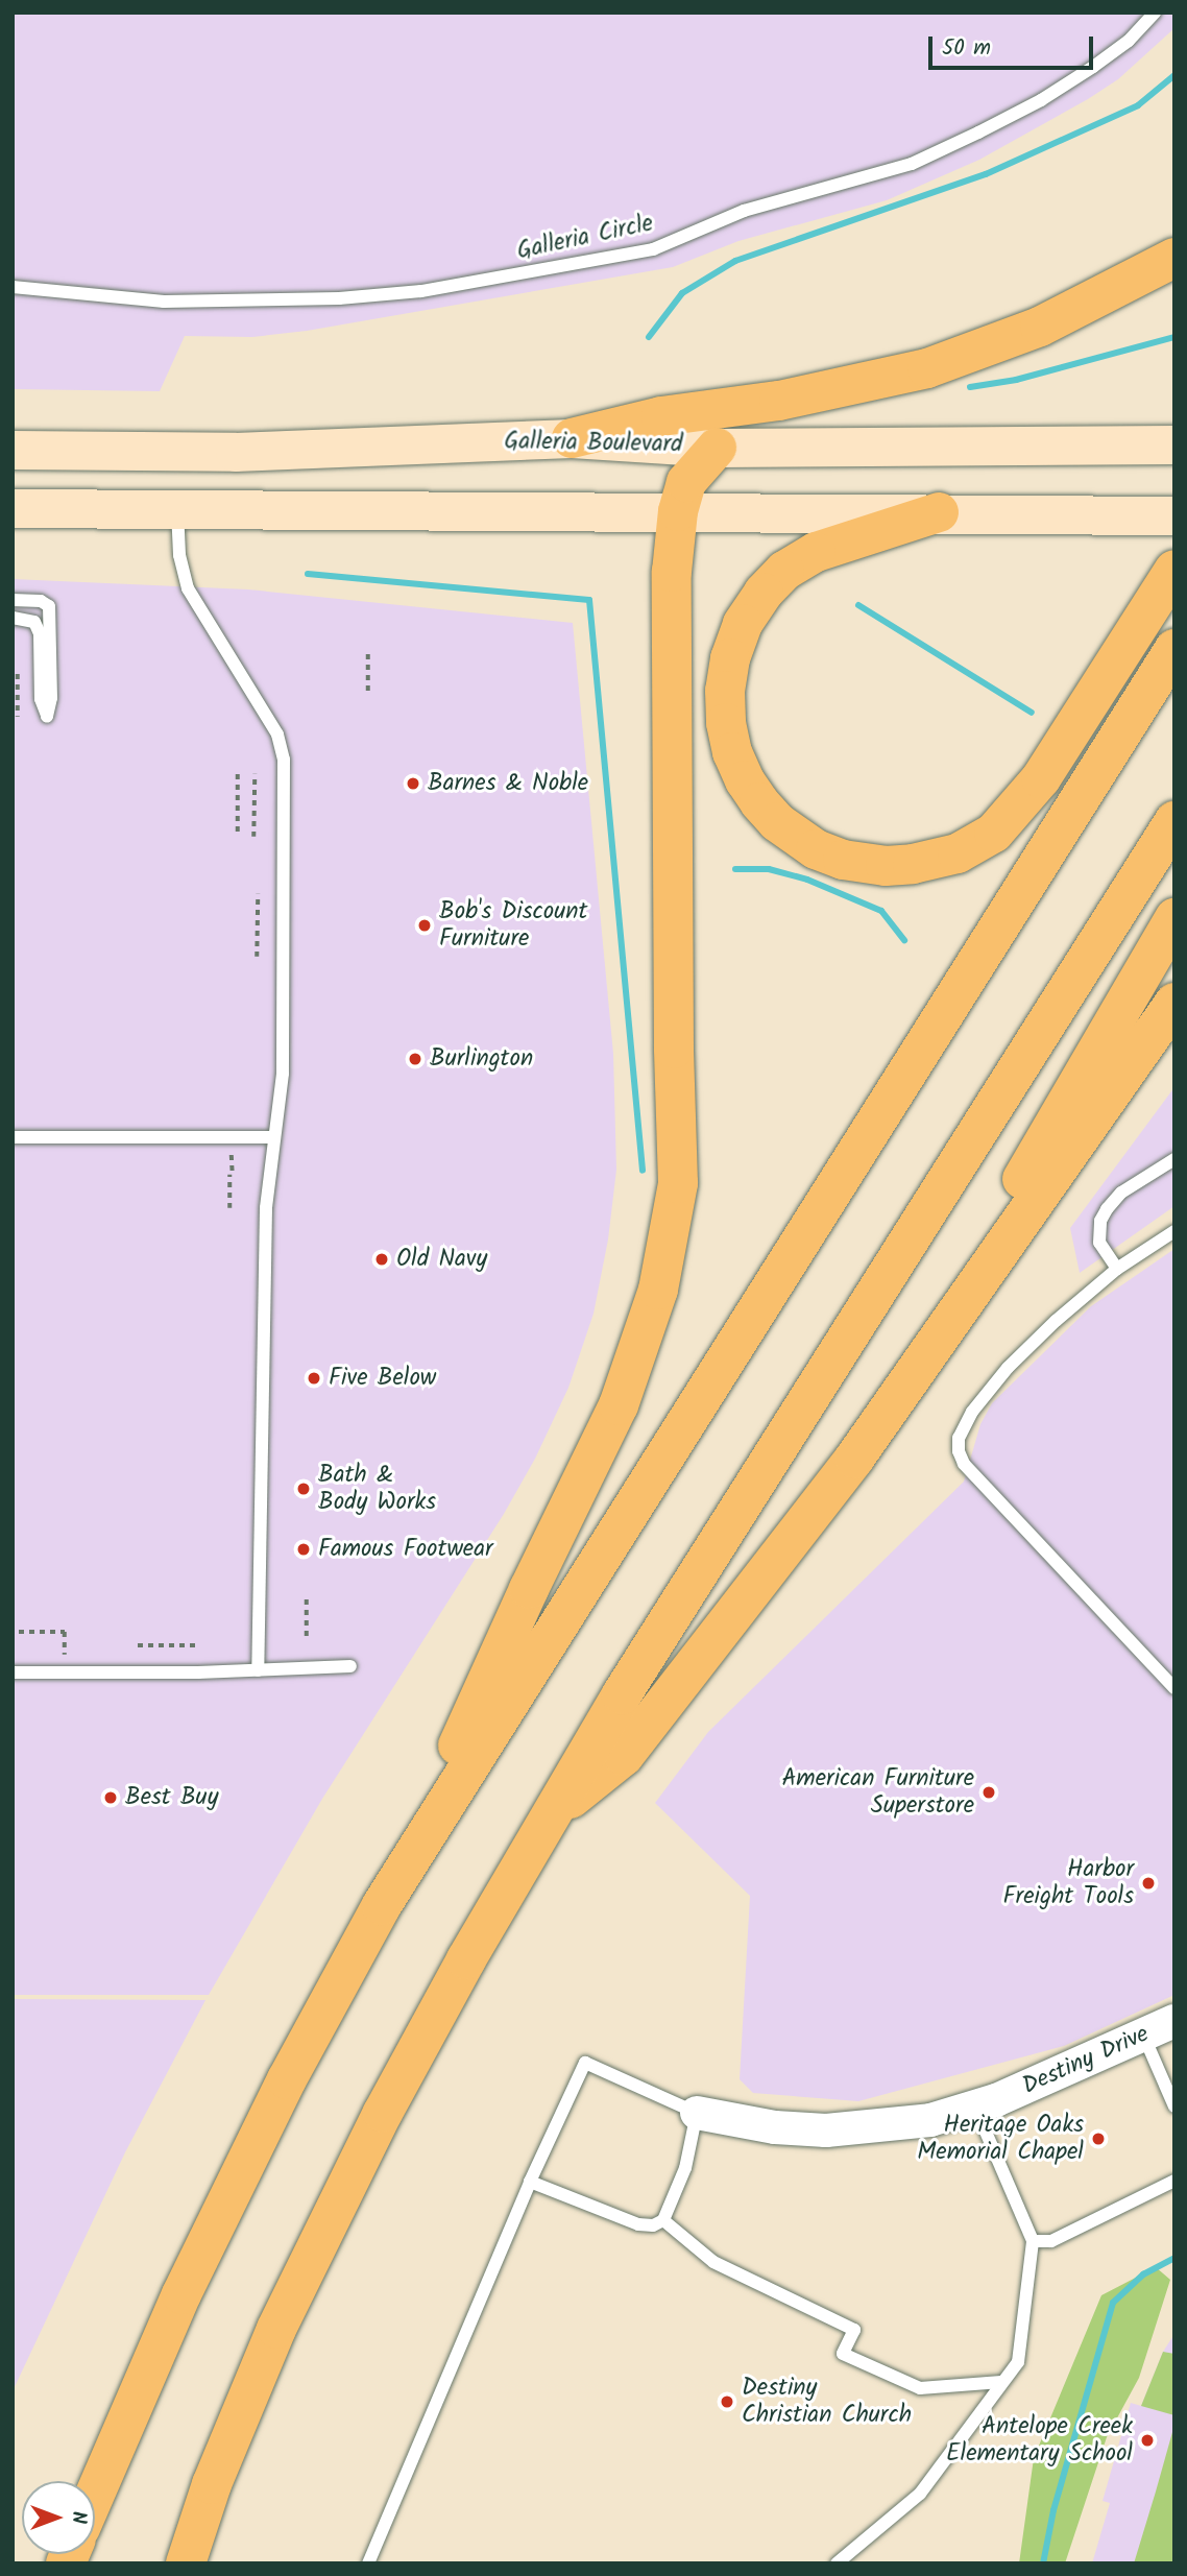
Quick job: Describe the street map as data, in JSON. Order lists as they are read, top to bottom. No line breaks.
{"streets":{"main road":["Galleria Boulevard"],"street":["Destiny Drive"],"lane":["Galleria Circle"]},"places":["Barnes & Noble","Bob's Discount Furniture","Burlington","Old Navy","Five Below","Bath & Body Works","Famous Footwear","American Furniture Superstore","Best Buy","Harbor Freight Tools","Heritage Oaks Memorial Chapel","Destiny Christian Church","Antelope Creek Elementary School"],"scale_bar":"50 m","north":"right"}
